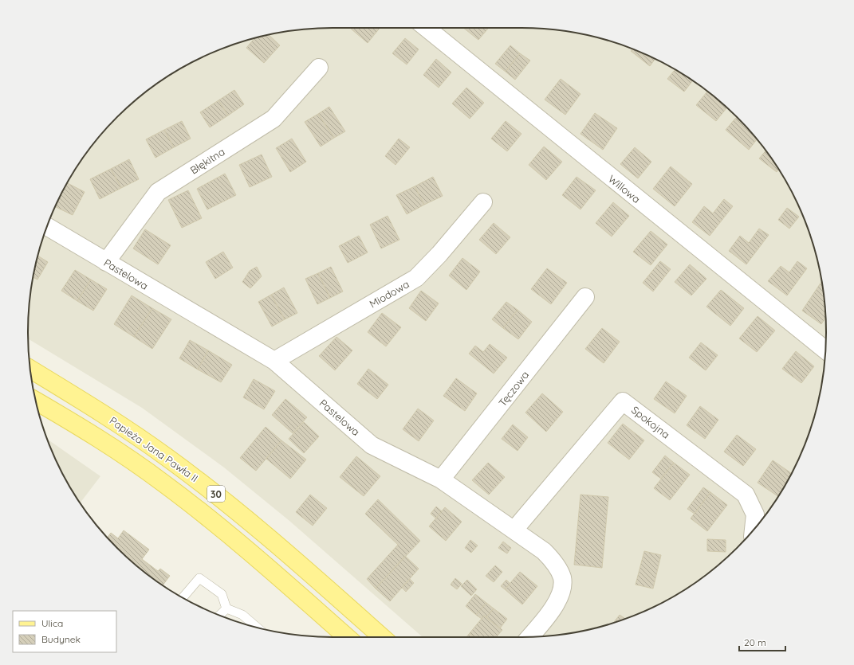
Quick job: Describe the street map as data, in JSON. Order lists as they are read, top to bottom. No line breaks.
{"streets":{"main road":["Papieża Jana Pawła II","30"],"street":["Błękitna","Willowa","Pastelowa","Miodowa","Tęczowa","Spokojna"]},"crossings":[["Błękitna","Pastelowa"],["Pastelowa","Miodowa"],["Pastelowa","Tęczowa"],["Pastelowa","Spokojna"]],"legend":["Ulica","Budynek"],"scale_bar":"20 m"}
